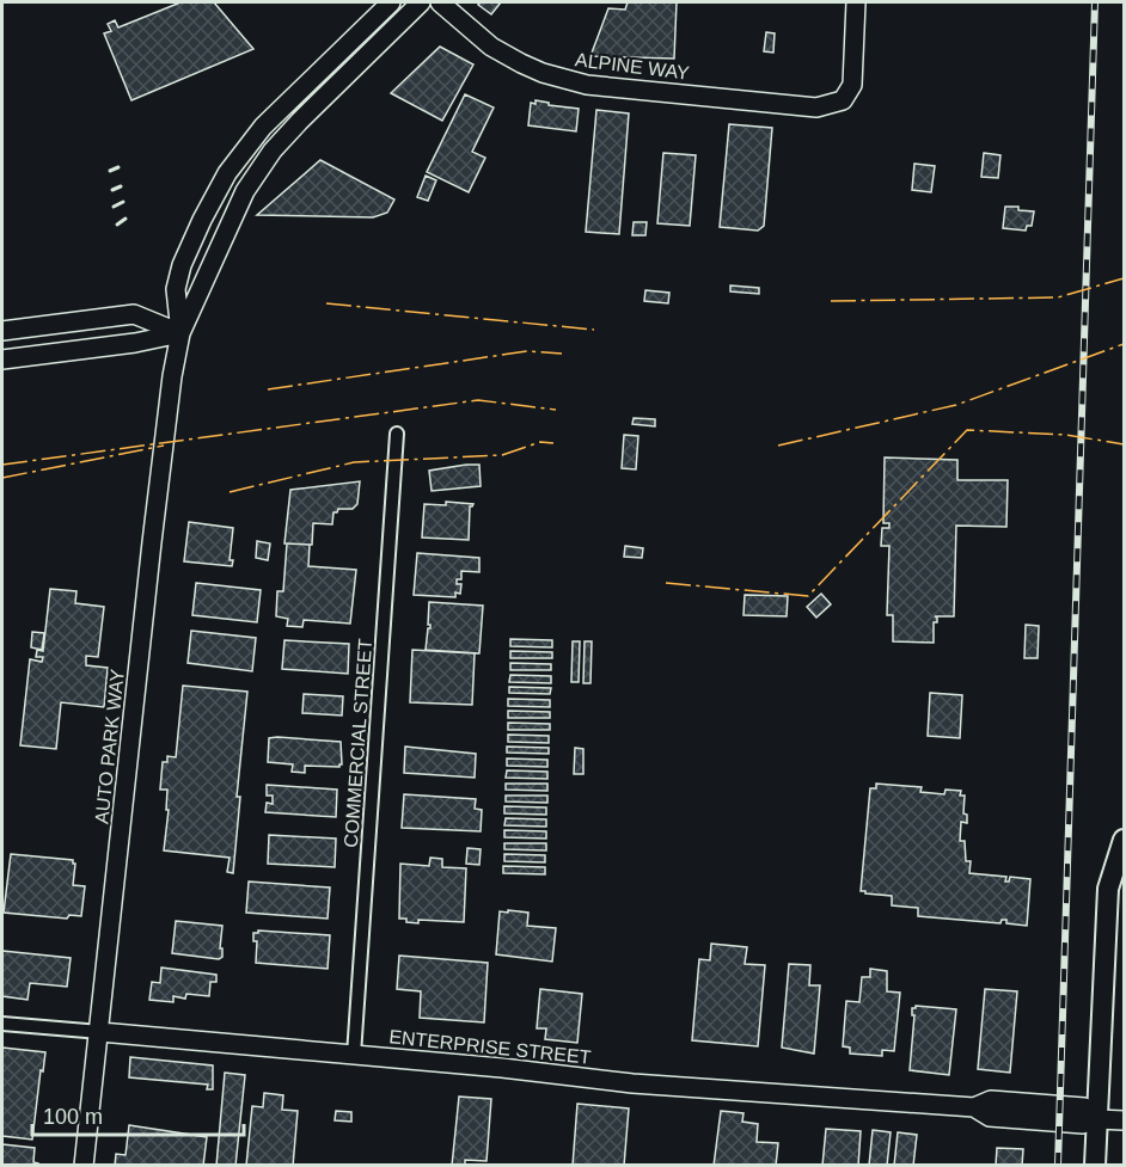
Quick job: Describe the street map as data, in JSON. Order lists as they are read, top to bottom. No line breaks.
{"streets":{"main road":["ALPINE WAY","AUTO PARK WAY","ENTERPRISE STREET"],"street":["COMMERCIAL STREET"]},"crossings":[["COMMERCIAL STREET","ENTERPRISE STREET"],["AUTO PARK WAY","ENTERPRISE STREET"]],"scale_bar":"100 m"}
